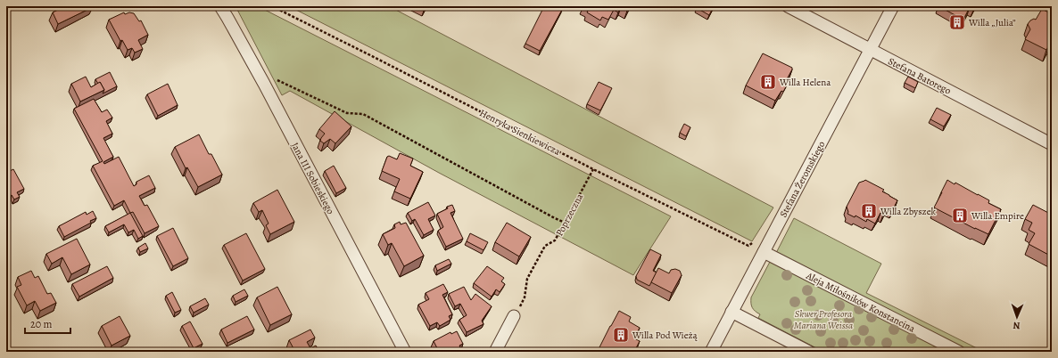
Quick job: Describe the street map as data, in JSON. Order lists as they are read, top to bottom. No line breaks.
{"streets":{"street":["Stefana Batorego","Jana III Sobieskiego","Stefana Żeromskiego","Aleja Miłośników Konstancina"],"path":["Henryka Sienkiewicza","Poprzeczna"]},"crossings":[["Stefana Batorego","Stefana Żeromskiego"],["Henryka Sienkiewicza","Stefana Żeromskiego"],["Henryka Sienkiewicza","Poprzeczna"],["Stefana Żeromskiego","Aleja Miłośników Konstancina"]],"parks":["Skwer Profesora Mariana Weissa"],"places":{"building":["Willa „Julia”","Willa Helena","Willa Zbyszek","Willa Empire","Willa Pod Wieżą"]},"scale_bar":"20 m","north":"bottom"}
